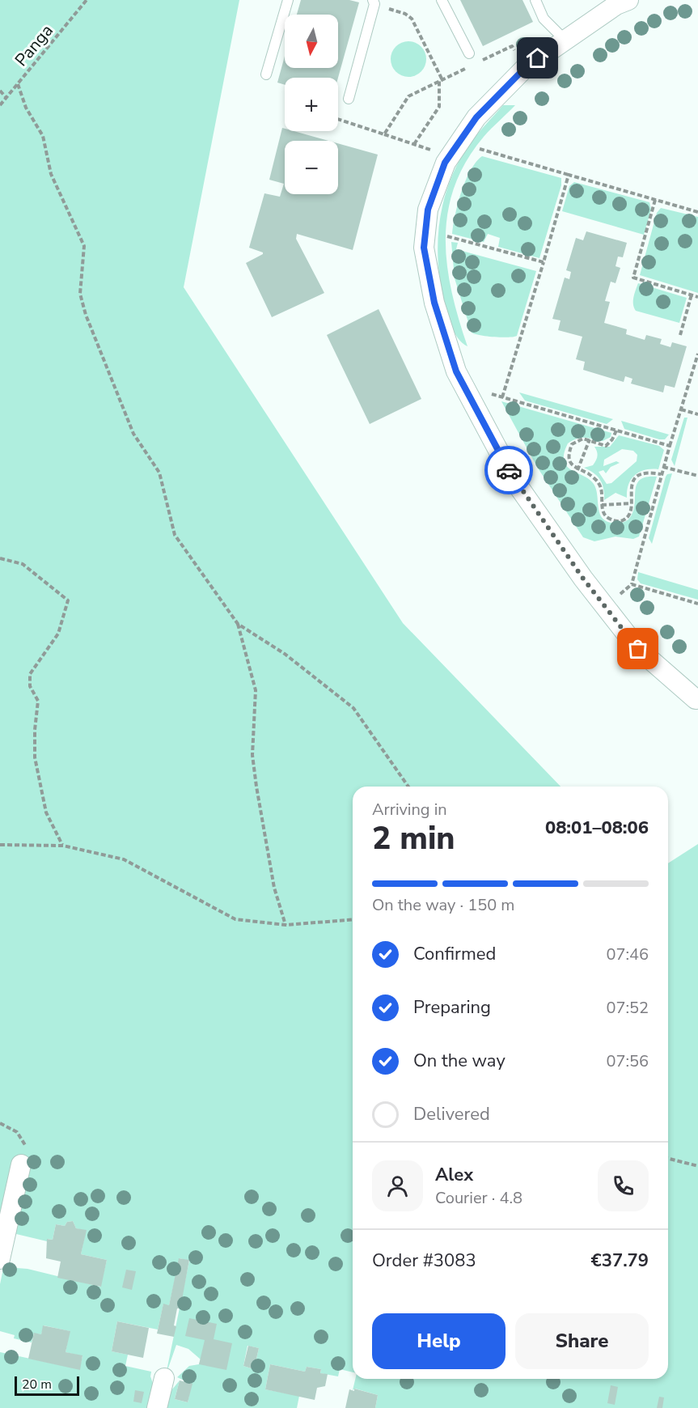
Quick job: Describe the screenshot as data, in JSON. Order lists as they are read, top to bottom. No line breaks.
{"streets":{"path":["Panga"]},"scale_bar":"20 m","north":"bottom","page":{"map_buttons":["+","−"],"heading":["2 min","Arriving in","08:01–08:06"],"panel":["Alex","Courier · 4.8","Order #3083","€37.79"],"bar":"On the way · 150 m","list":[["Confirmed","07:46"],["Preparing","07:52"],["On the way","07:56"],"Delivered"],"buttons":["Help","Share"],"scale":"20 m"}}
